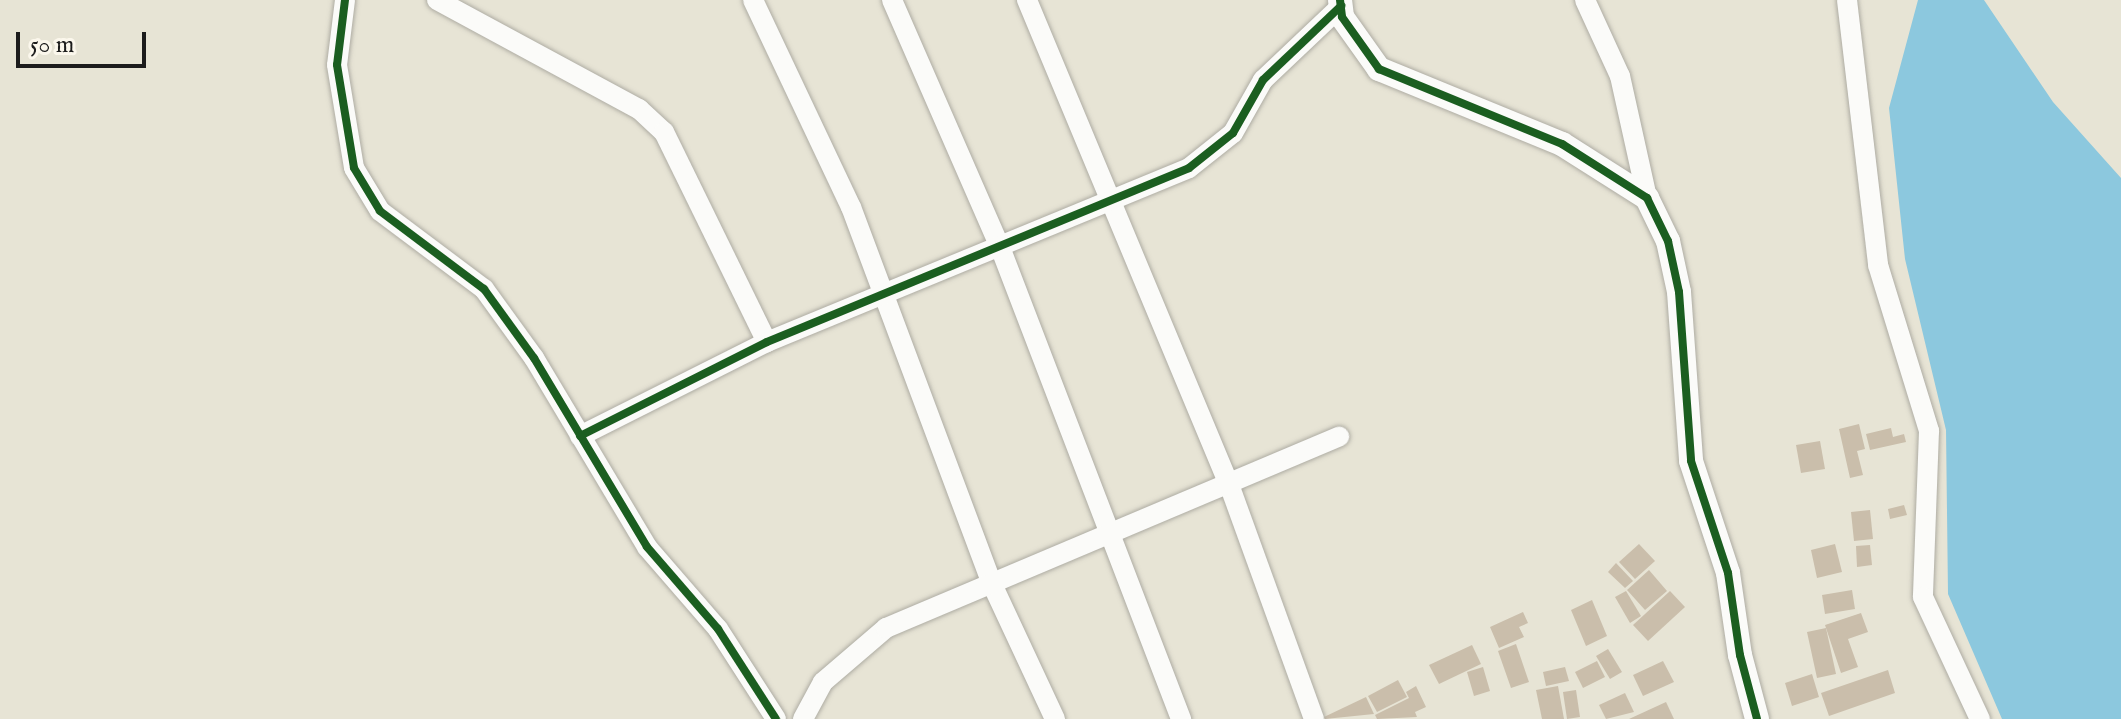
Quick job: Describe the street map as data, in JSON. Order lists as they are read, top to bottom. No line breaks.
{"scale_bar":"50 m"}
